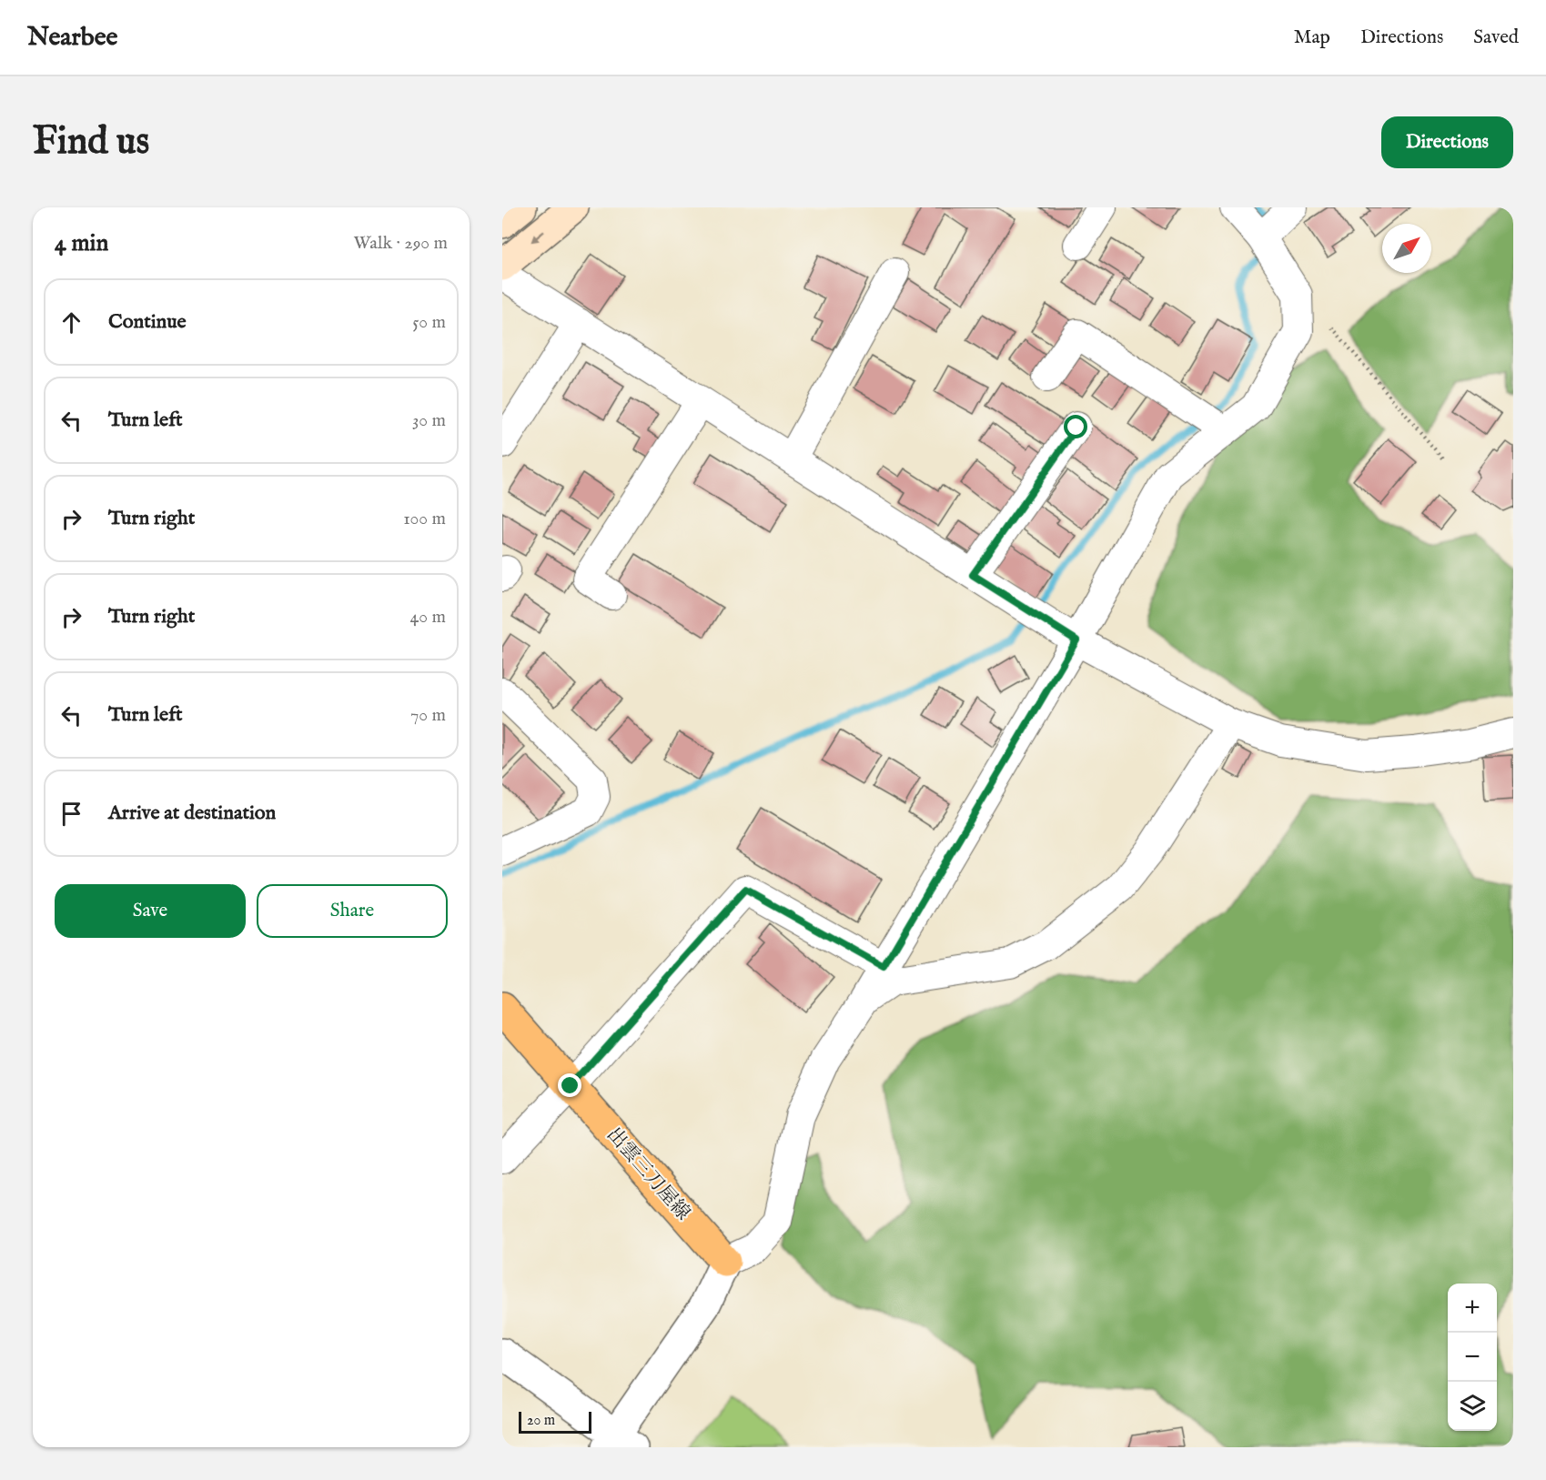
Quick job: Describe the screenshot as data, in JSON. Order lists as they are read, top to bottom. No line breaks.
{"streets":{"main road":["出雲三刀屋線"]},"scale_bar":"20 m","north":"top right","page":{"header":"Nearbee","nav":["Map","Directions","Saved"],"buttons":["Directions",["Save","Share"]],"title":"Find us","heading":["4 min","Walk · 290 m"],"list":[["Continue","50 m"],["Turn left","30 m"],["Turn right","100 m"],["Turn right","40 m"],["Turn left","70 m"],"Arrive at destination"],"map_buttons":["+","−"],"scale":"20 m"}}
